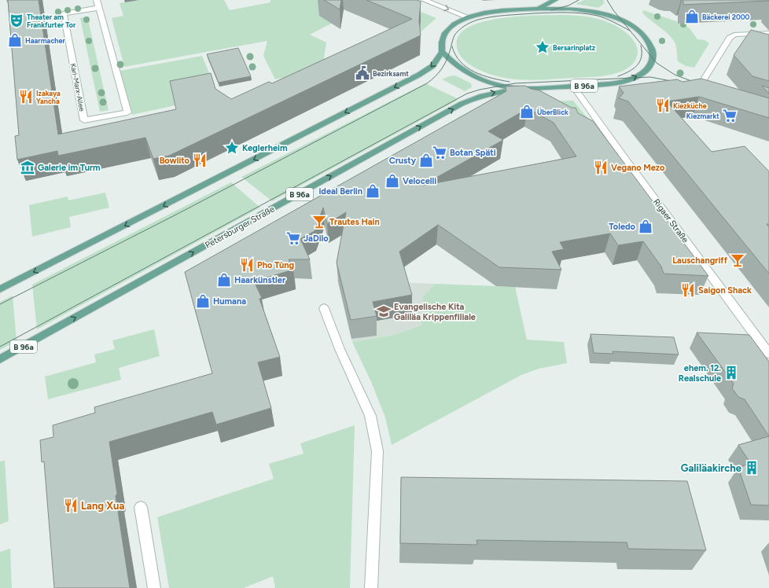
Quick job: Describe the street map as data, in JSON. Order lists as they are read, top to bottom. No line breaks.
{"streets":{"main road":["B 96a","Petersburger Straße"],"street":["Karl-Marx-Allee","Rigaer Straße"]},"crossings":[["B 96a","Rigaer Straße"],["B 96a","Petersburger Straße"]],"places":{"shop":["Bäckerei 2000","Haarmacher","ÜberBlick","Crusty","Velocelli","ideal Berlin","Toledo","Haarkünstler","Humana"],"theatre":["Theater am Frankfurter Tor"],"place":["Bersarinplatz","Keglerheim"],"public building":["Bezirksamt"],"restaurant":["Izakaya Yancha","Kiezküche","Bowlito","Vegano Mezo","Pho Tùng","Saigon Shack","Lang Xua"],"supermarket":["Kiezmarkt","Botan Späti","JaDilo"],"museum":["Galerie im Turm"],"bar":["Trautes Hain","Lauschangriff"],"school or university":["Evangelische Kita Galiläa Krippenfiliale"],"building":["ehem. 12. Realschule","Galiläakirche"]}}
